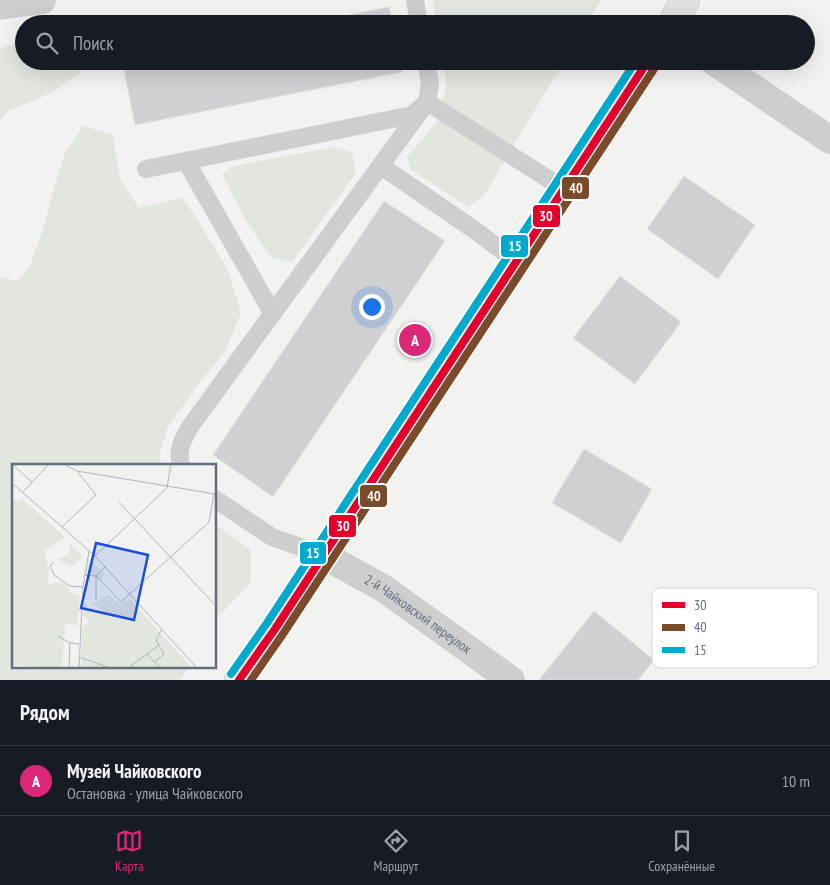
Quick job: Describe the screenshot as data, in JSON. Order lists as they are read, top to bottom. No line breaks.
{"streets":{"street":["2-й Чайковский переулок"]},"lines":["transit line 30","transit line 40","transit line 15"],"legend":["30","40","15"],"page":{"search":"Поиск","pins":"A","heading":"Рядом","list":[{"mark":"A","name":"Музей Чайковского","note":"Остановка · улица Чайковского","value":"10 m"}],"nav":["Карта","Маршрут","Сохранённые"]}}
